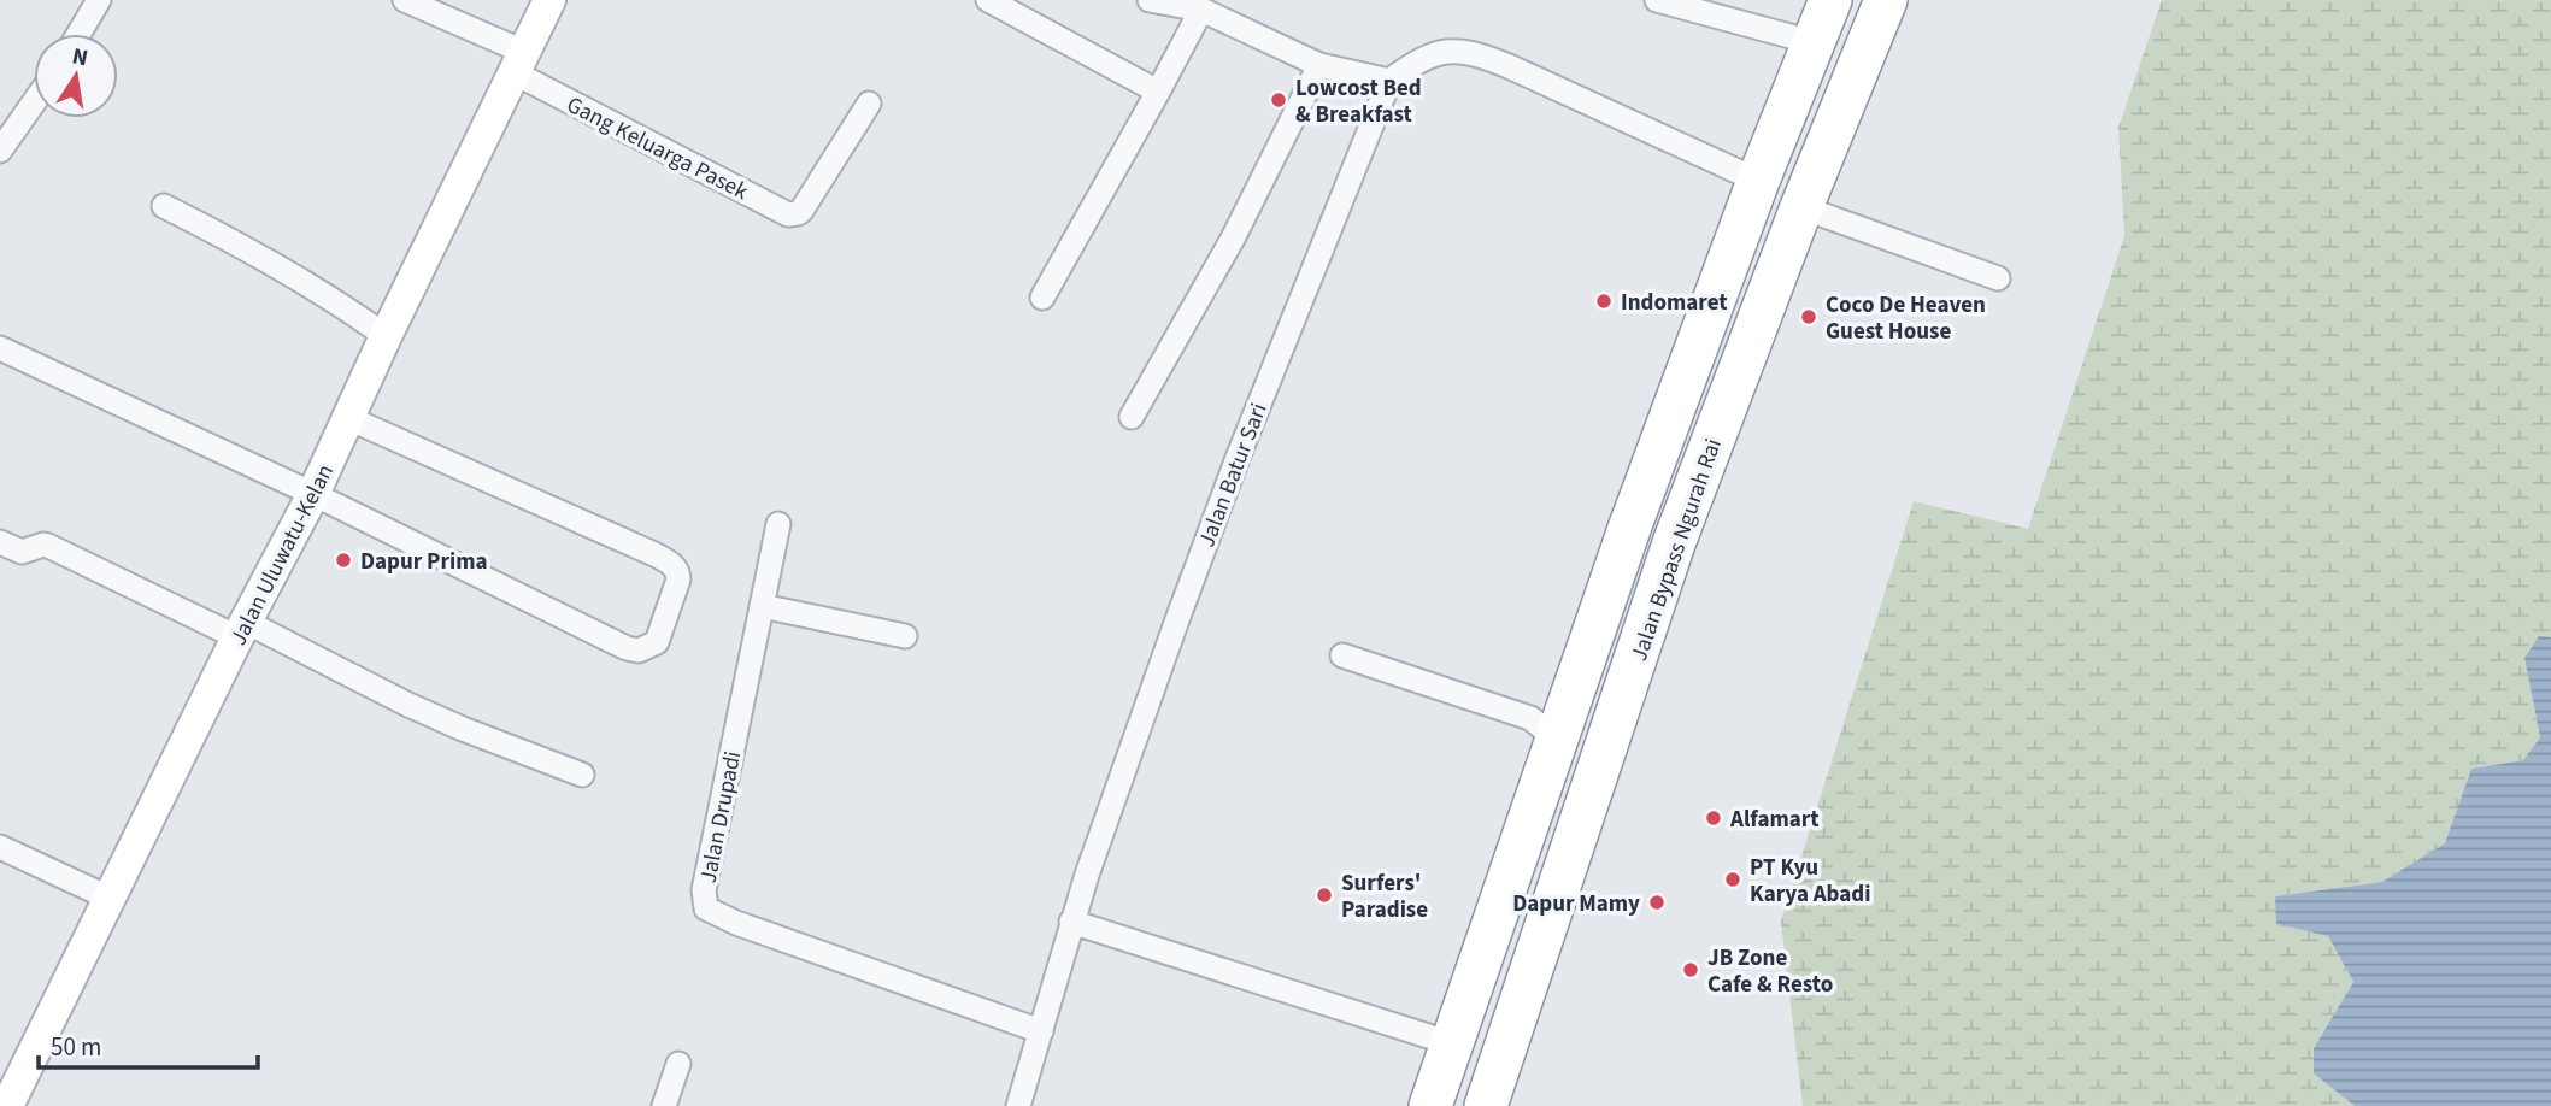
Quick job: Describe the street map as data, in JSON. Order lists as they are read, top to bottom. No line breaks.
{"streets":{"highway":["Jalan Bypass Ngurah Rai"],"street":["Gang Keluarga Pasek","Jalan Batur Sari","Jalan Uluwatu-Kelan","Jalan Drupadi"]},"crossings":[["Gang Keluarga Pasek","Jalan Uluwatu-Kelan"]],"places":["Lowcost Bed & Breakfast","Indomaret","Coco De Heaven Guest House","Dapur Prima","Alfamart","PT Kyu Karya Abadi","Surfers' Paradise","Dapur Mamy","JB Zone Cafe & Resto"],"scale_bar":"50 m","north":"top"}
